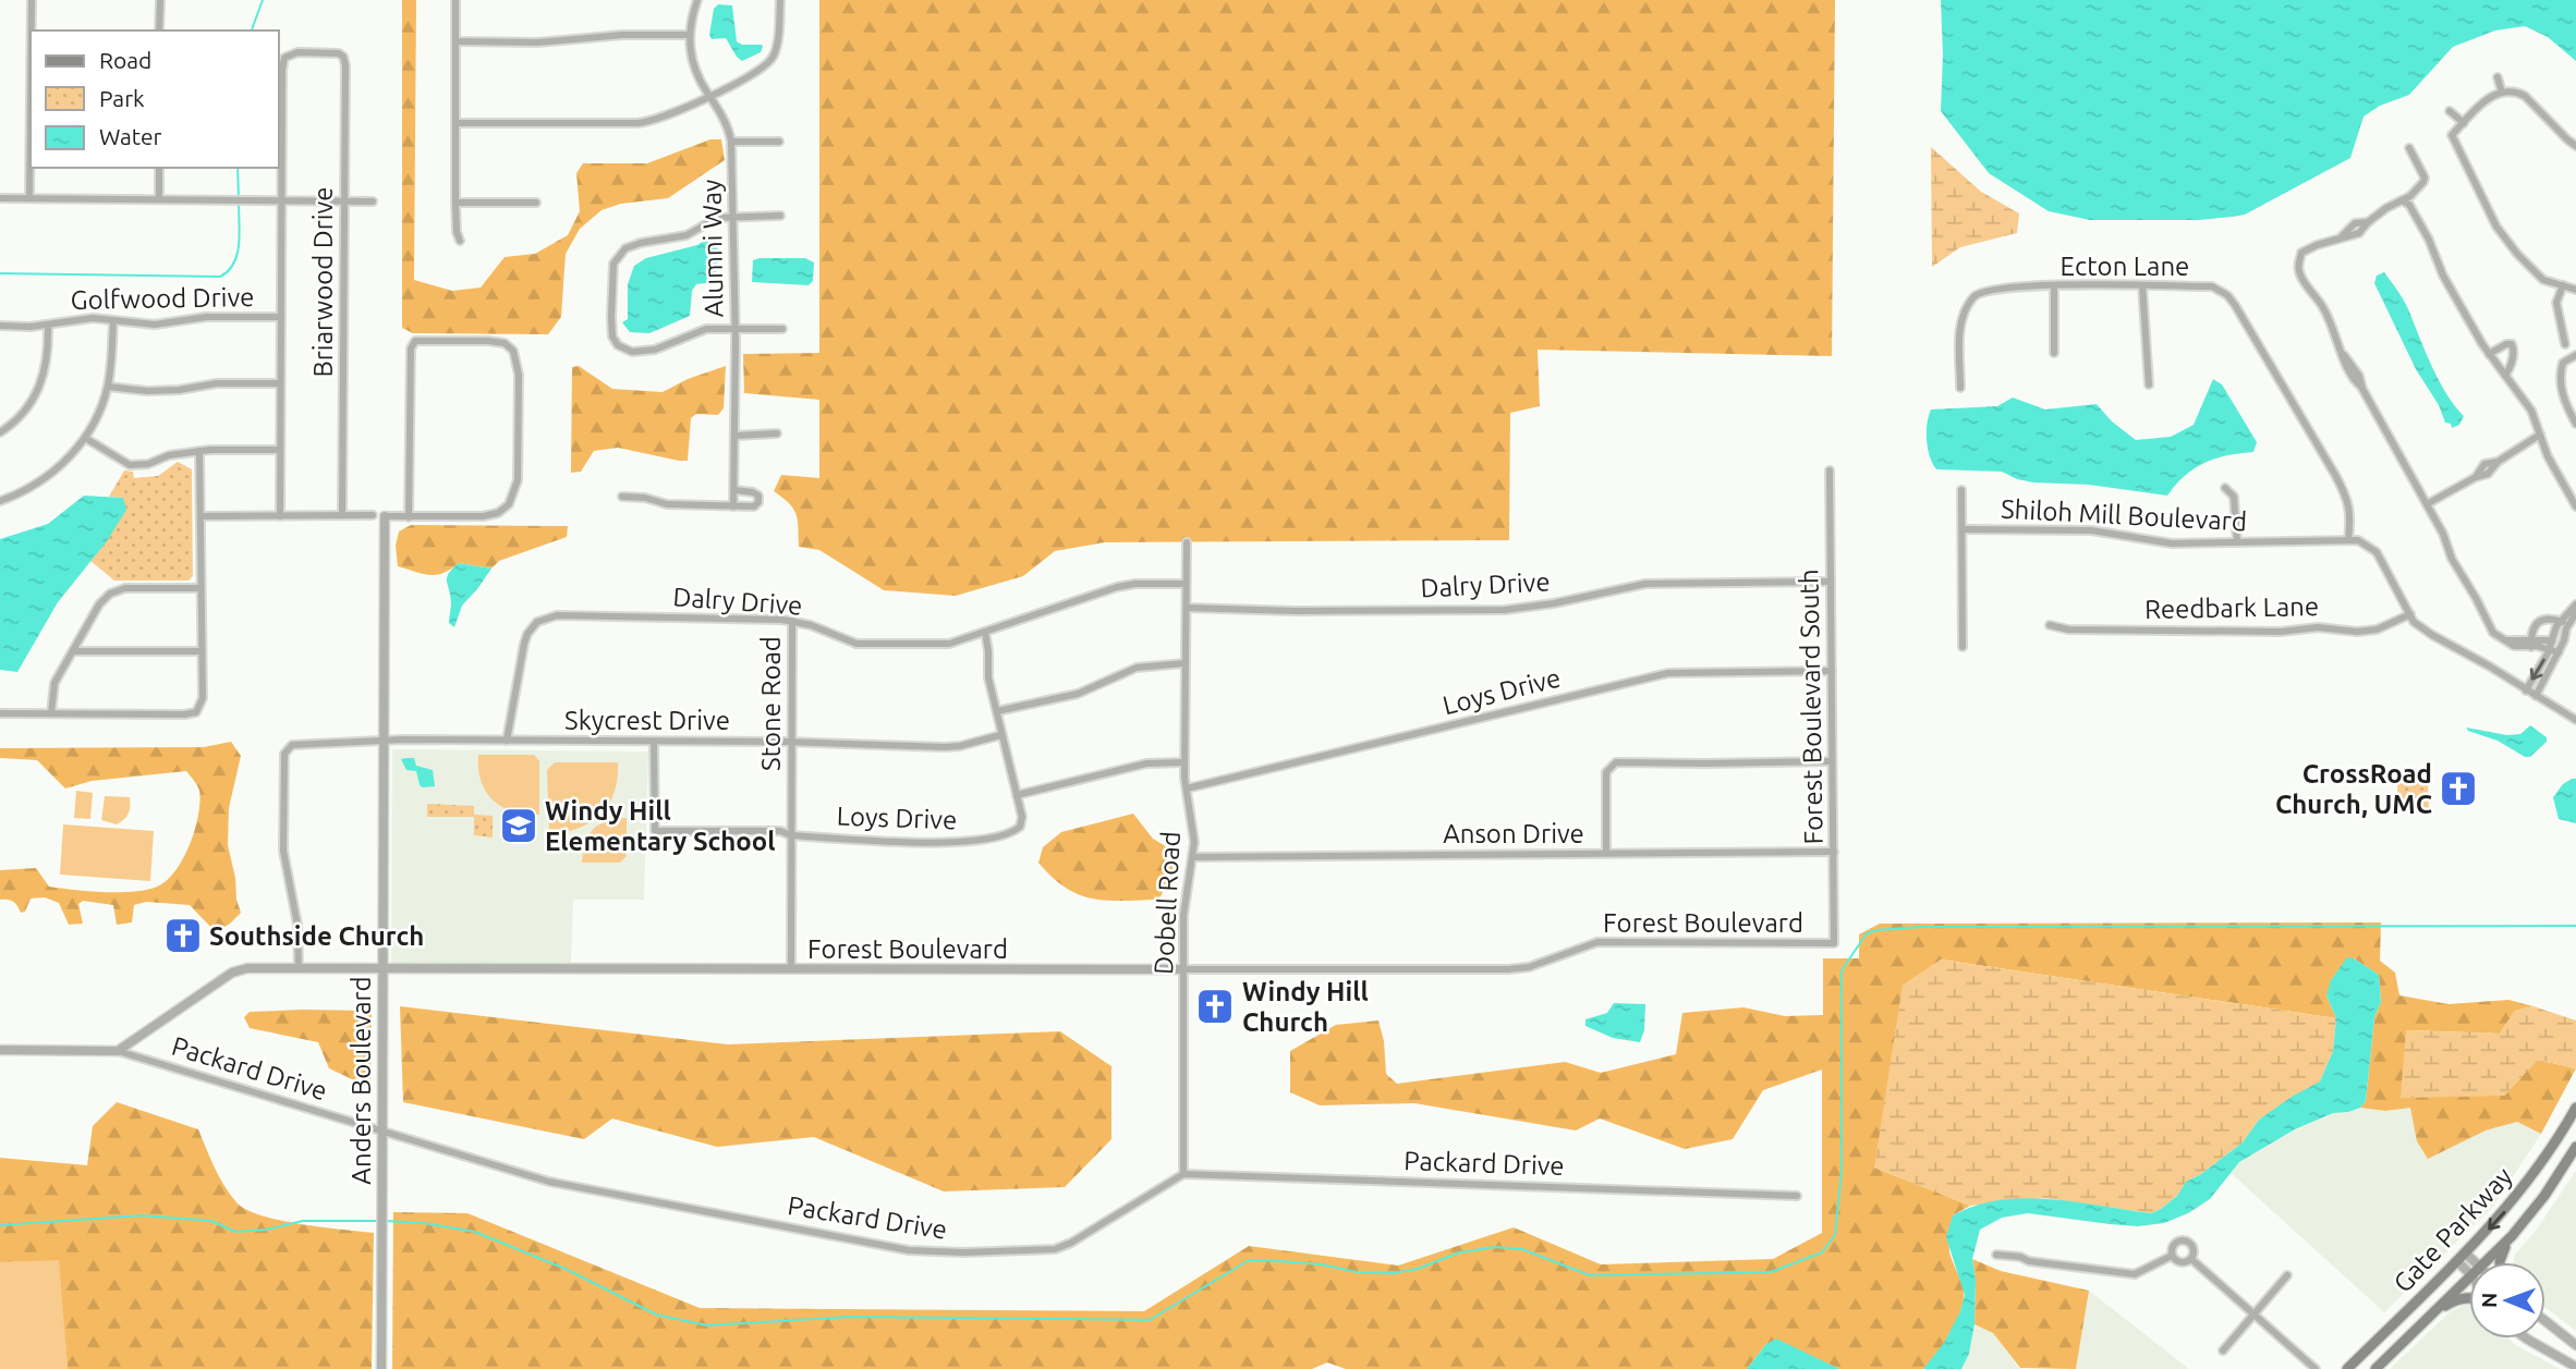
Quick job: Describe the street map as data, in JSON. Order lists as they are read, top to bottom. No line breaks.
{"streets":{"main road":["Gate Parkway"],"street":["Alumni Way","Ecton Lane","Briarwood Drive","Golfwood Drive","Shiloh Mill Boulevard","Dalry Drive","Reedbark Lane","Loys Drive","Stone Road","Forest Boulevard South","Skycrest Drive","Anson Drive","Dobell Road","Forest Boulevard","Packard Drive","Anders Boulevard"]},"crossings":[["Ecton Lane","Shiloh Mill Boulevard"],["Dalry Drive","Stone Road"],["Dalry Drive","Forest Boulevard South"],["Dalry Drive","Skycrest Drive"],["Dalry Drive","Dobell Road"],["Loys Drive","Stone Road"],["Loys Drive","Forest Boulevard South"],["Loys Drive","Skycrest Drive"],["Loys Drive","Dobell Road"],["Stone Road","Skycrest Drive"],["Stone Road","Forest Boulevard"],["Forest Boulevard South","Anson Drive"],["Forest Boulevard South","Forest Boulevard"],["Skycrest Drive","Forest Boulevard"],["Skycrest Drive","Anders Boulevard"],["Anson Drive","Dobell Road"],["Dobell Road","Forest Boulevard"],["Dobell Road","Packard Drive"],["Forest Boulevard","Packard Drive"],["Forest Boulevard","Anders Boulevard"],["Packard Drive","Anders Boulevard"]],"places":{"church":["CrossRoad Church, UMC","Southside Church","Windy Hill Church"],"school or university":["Windy Hill Elementary School"]},"legend":["Road","Park","Water"],"north":"left"}
